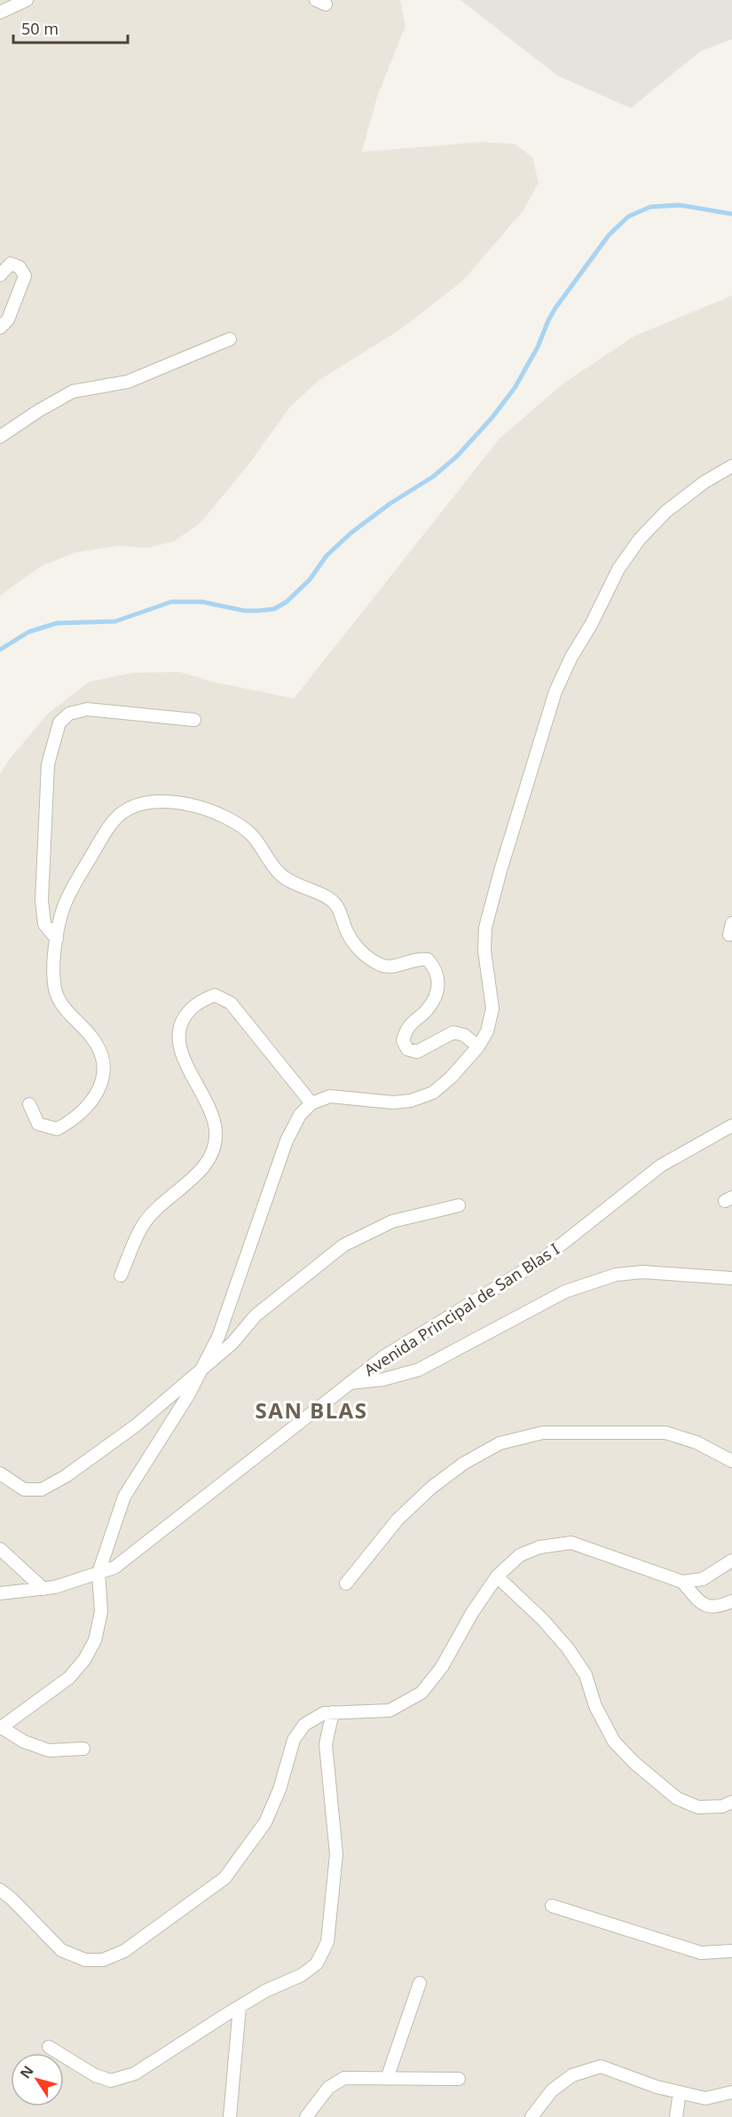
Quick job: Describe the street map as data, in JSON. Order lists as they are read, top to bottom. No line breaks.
{"streets":{"street":["Avenida Principal de San Blas I"]},"districts":["SAN BLAS"],"scale_bar":"50 m","north":"top left"}
